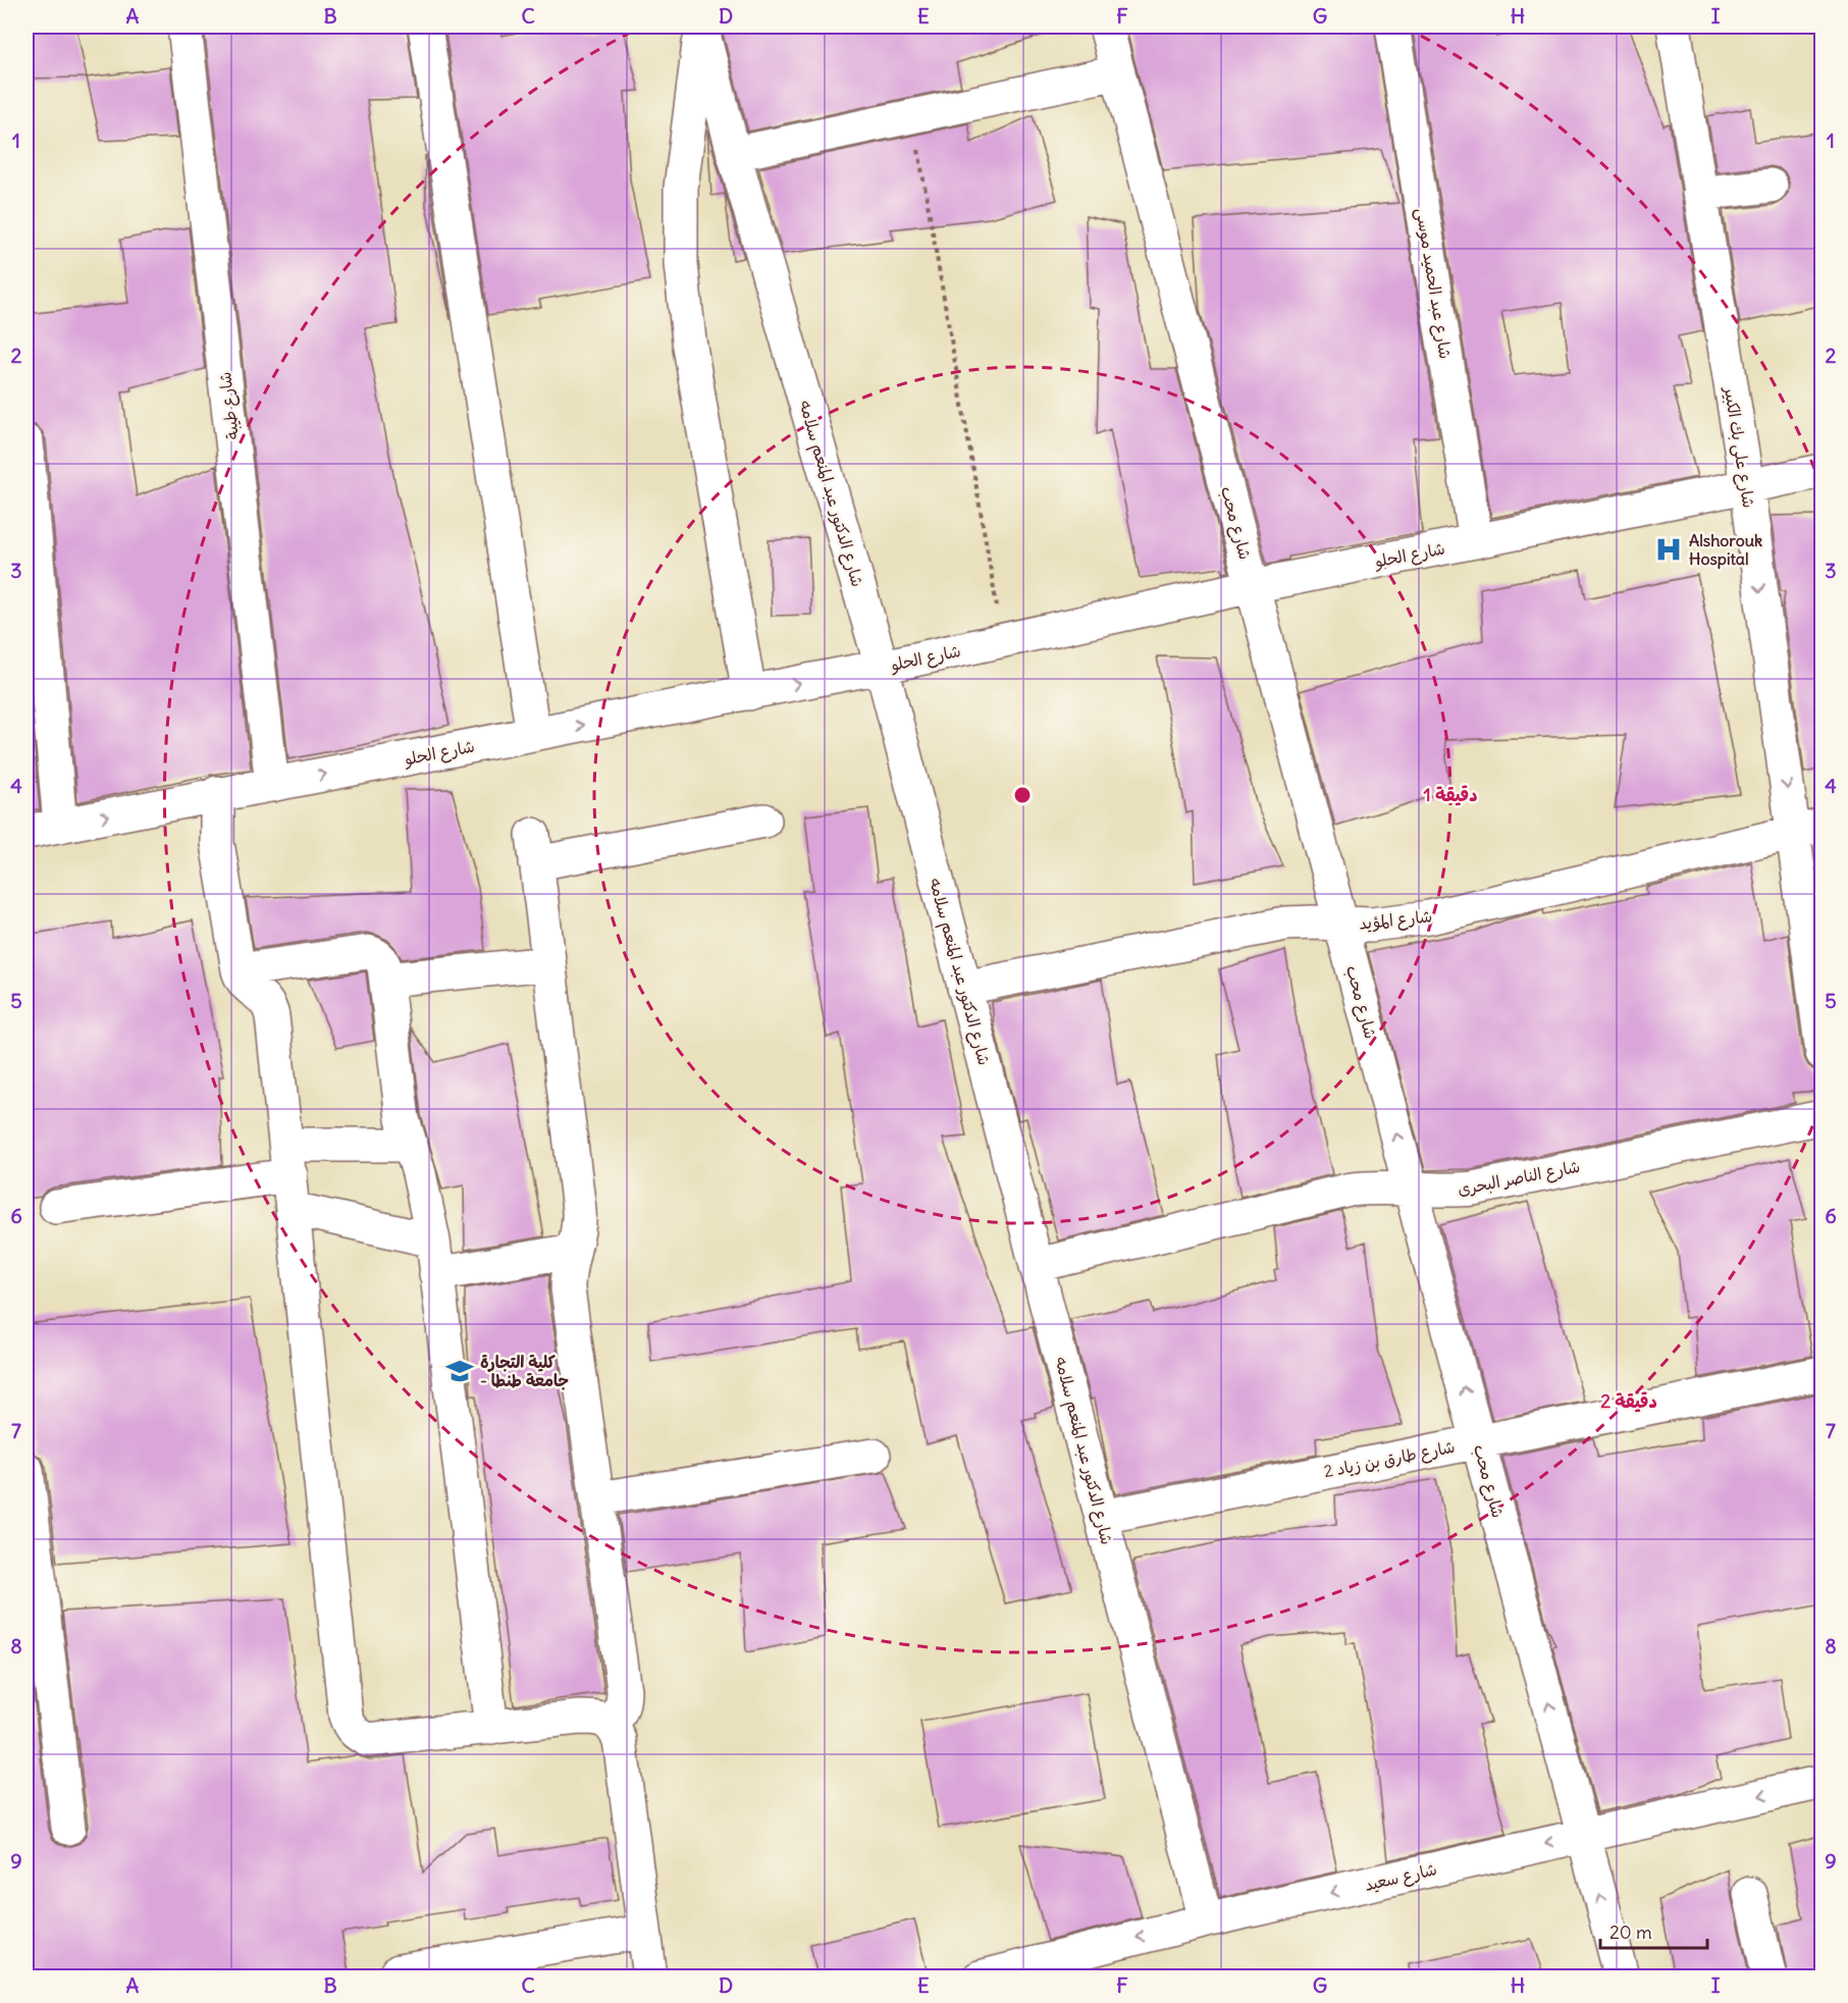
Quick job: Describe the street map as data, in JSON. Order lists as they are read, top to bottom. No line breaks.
{"streets":{"street":["شارع عبد الحميد موسى","شارع طيبة","شارع على بك الكبير","شارع الدكتور عبد المنعم سلامه","شارع محب","شارع الحلو","شارع المؤيد","شارع الناصر البحرى","شارع طارق بن زياد 2","شارع سعيد"]},"crossings":[["شارع عبد الحميد موسى","شارع الحلو"],["شارع طيبة","شارع الحلو"],["شارع على بك الكبير","شارع الحلو"],["شارع على بك الكبير","شارع المؤيد"],["شارع الدكتور عبد المنعم سلامه","شارع الحلو"],["شارع الدكتور عبد المنعم سلامه","شارع المؤيد"],["شارع الدكتور عبد المنعم سلامه","شارع الناصر البحرى"],["شارع الدكتور عبد المنعم سلامه","شارع طارق بن زياد 2"],["شارع الدكتور عبد المنعم سلامه","شارع سعيد"],["شارع محب","شارع الحلو"],["شارع محب","شارع المؤيد"],["شارع محب","شارع الناصر البحرى"],["شارع محب","شارع طارق بن زياد 2"],["شارع محب","شارع سعيد"]],"one_way":["شارع محب","شارع الحلو","شارع سعيد"],"places":{"hospital":["Alshorouk Hospital"],"school or university":["كلية التجارة - جامعة طنطا"]},"scale_bar":"20 m","grid":{"columns":["A","B","C","D","E","F","G","H","I"],"rows":["1","2","3","4","5","6","7","8","9"]},"rings":["1 دقيقة","2 دقيقة"]}
